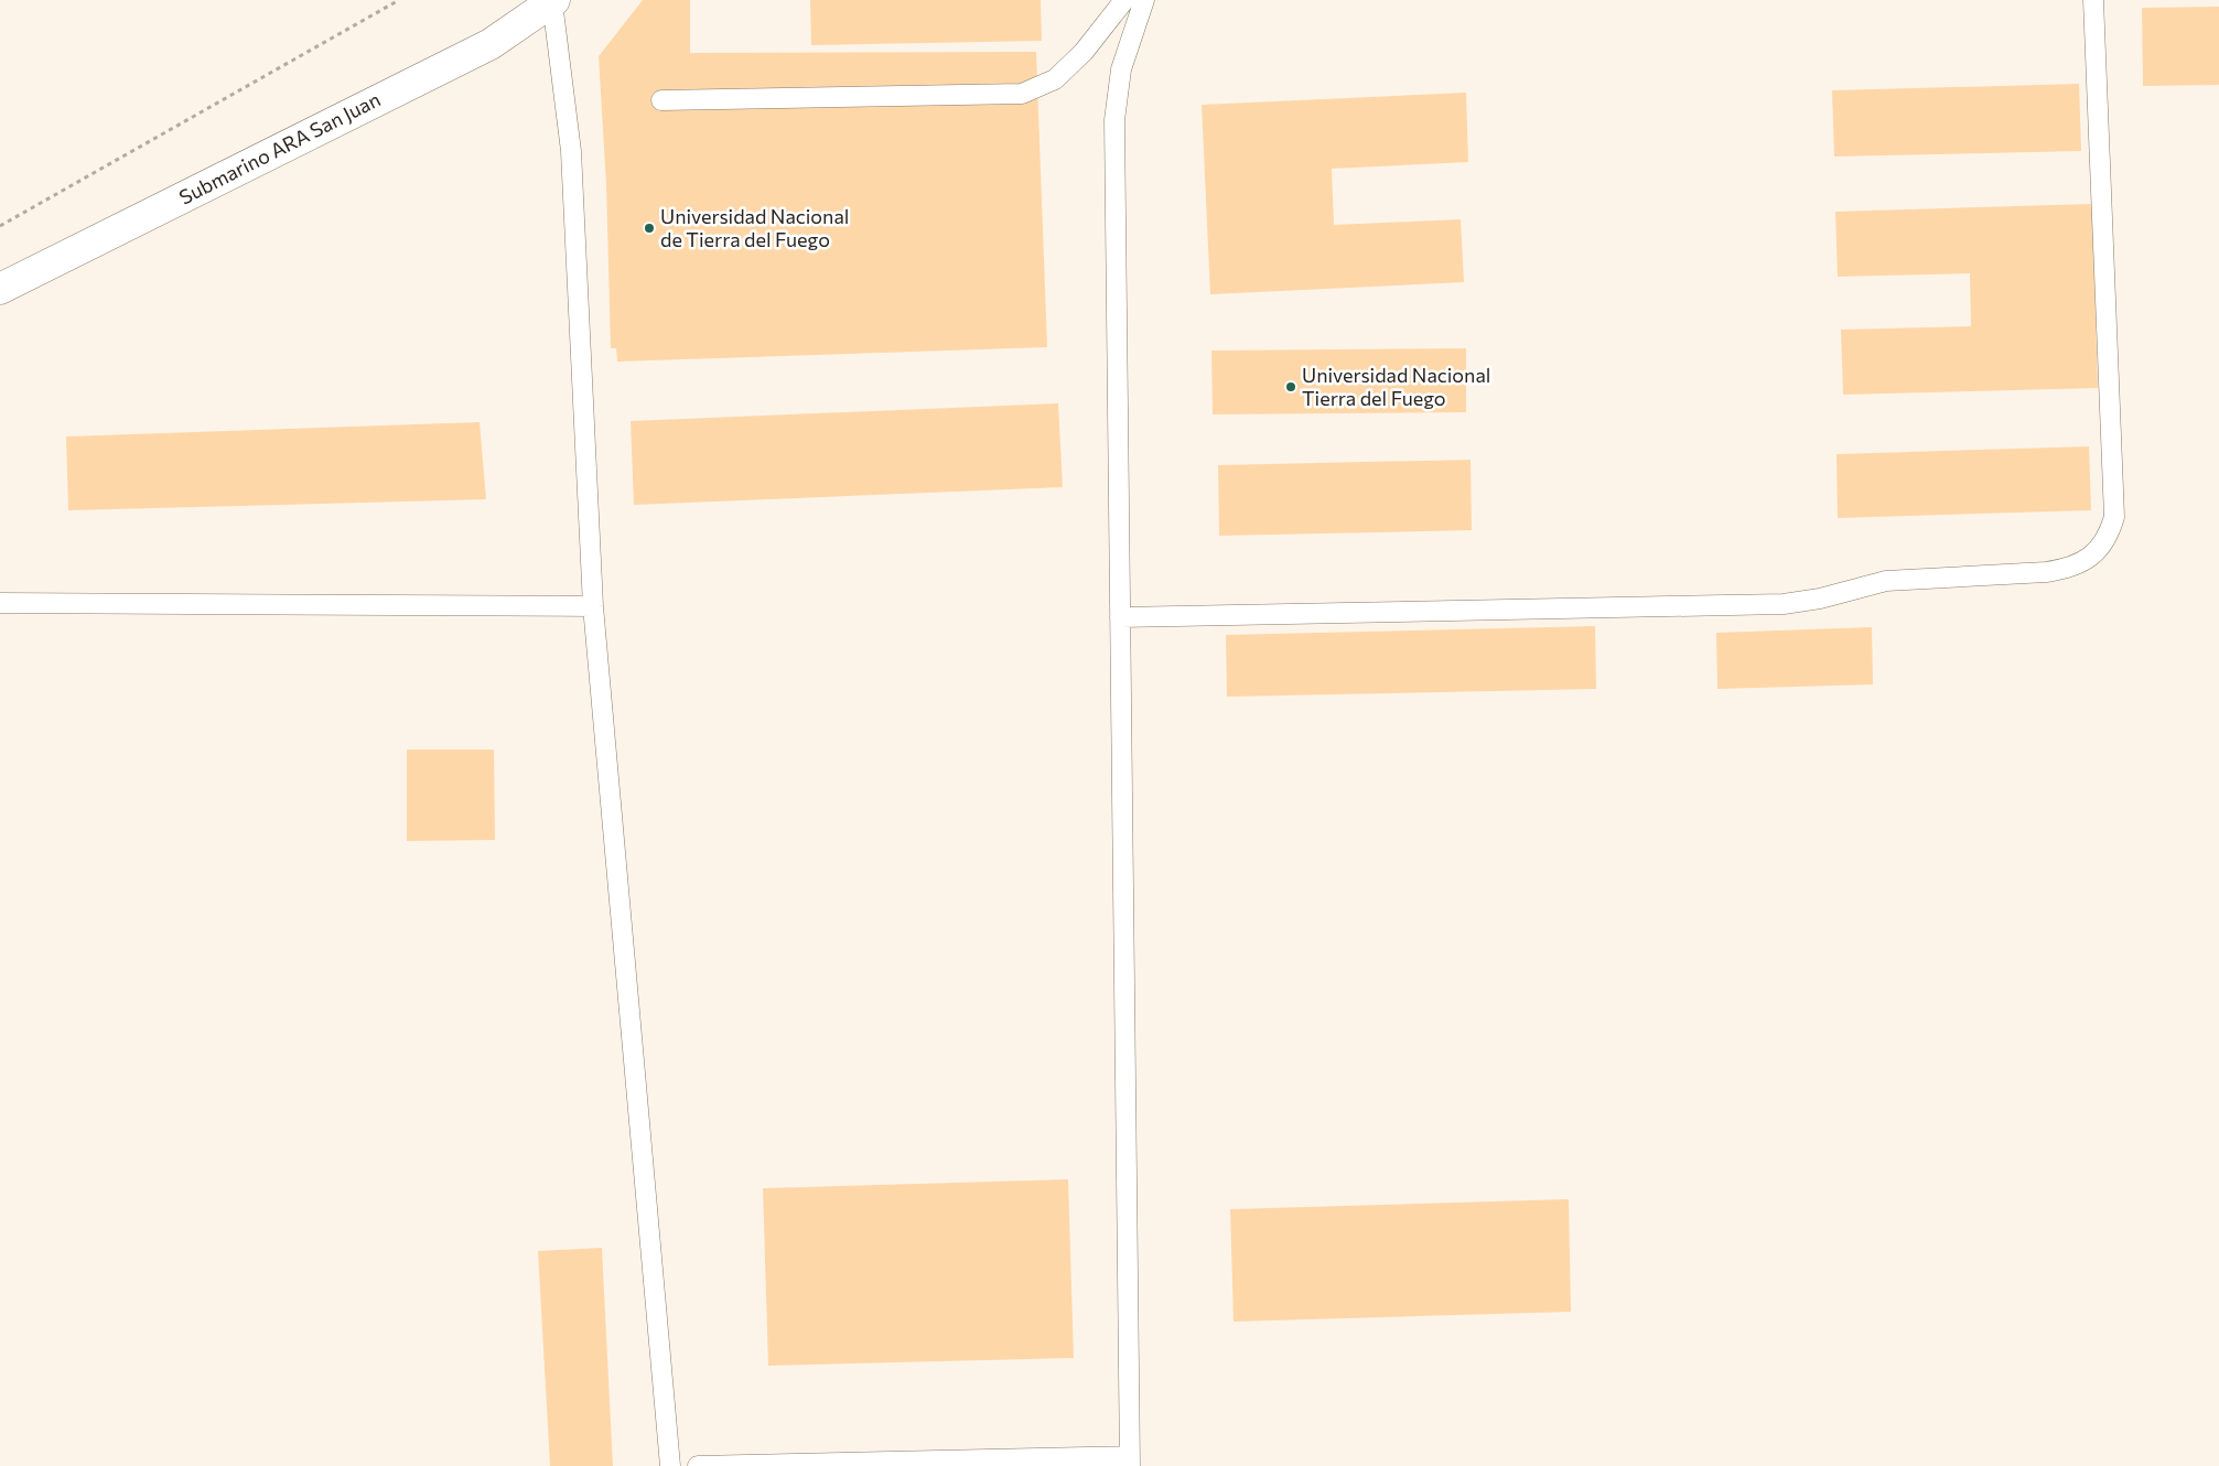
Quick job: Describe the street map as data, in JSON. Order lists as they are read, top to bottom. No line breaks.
{"streets":{"street":["Submarino ARA San Juan"]},"places":["Universidad Nacional de Tierra del Fuego","Universidad Nacional Tierra del Fuego"]}
